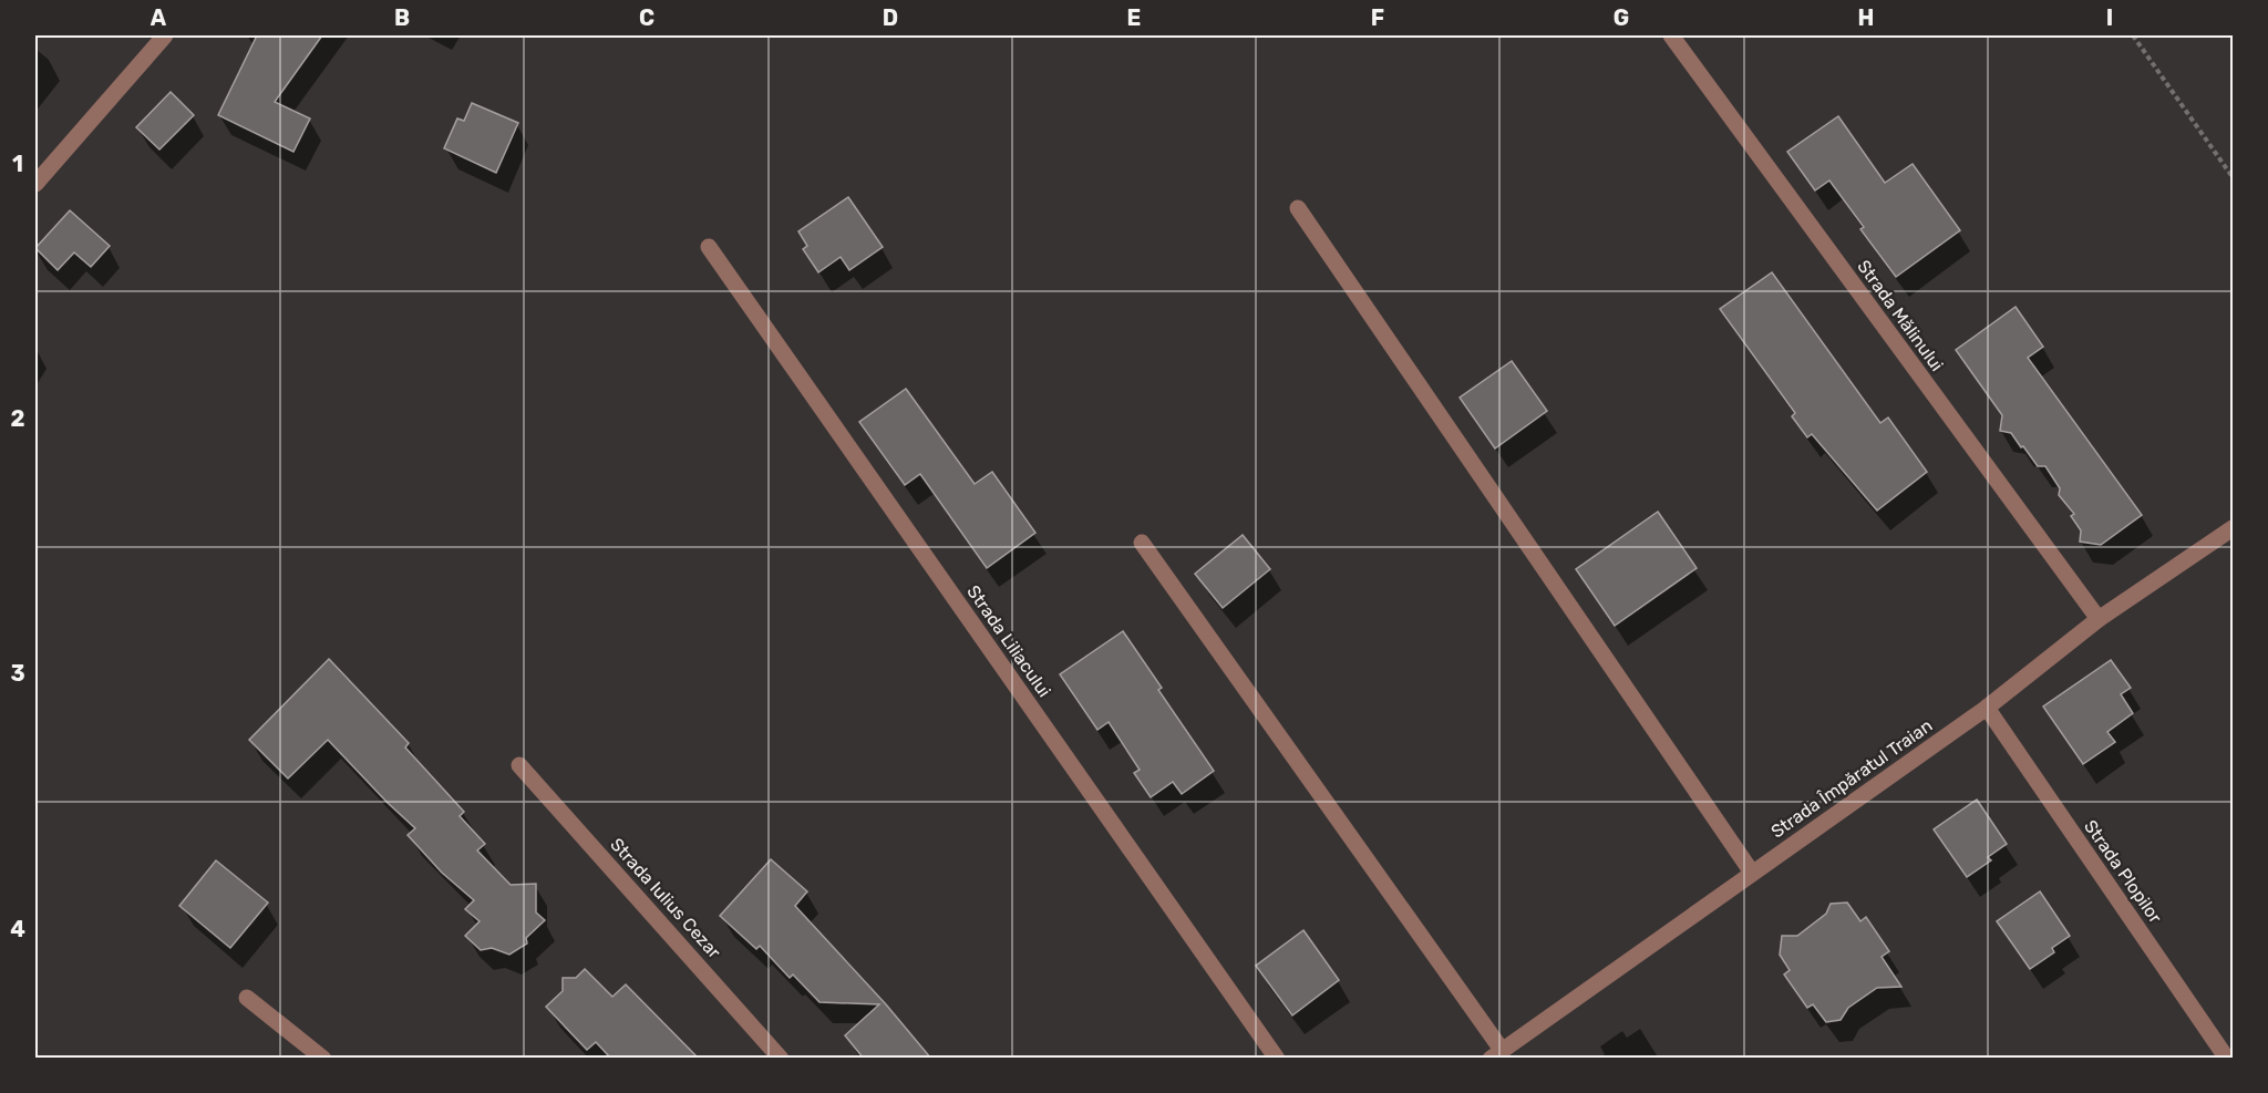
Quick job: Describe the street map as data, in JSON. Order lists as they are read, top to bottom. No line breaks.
{"streets":{"street":["Strada Mălinului","Strada Liliacului","Strada Împăratul Traian","Strada Plopilor","Strada Iulius Cezar"]},"crossings":[["Strada Mălinului","Strada Împăratul Traian"],["Strada Împăratul Traian","Strada Plopilor"]],"grid":{"columns":["A","B","C","D","E","F","G","H","I"],"rows":["1","2","3","4"]}}
